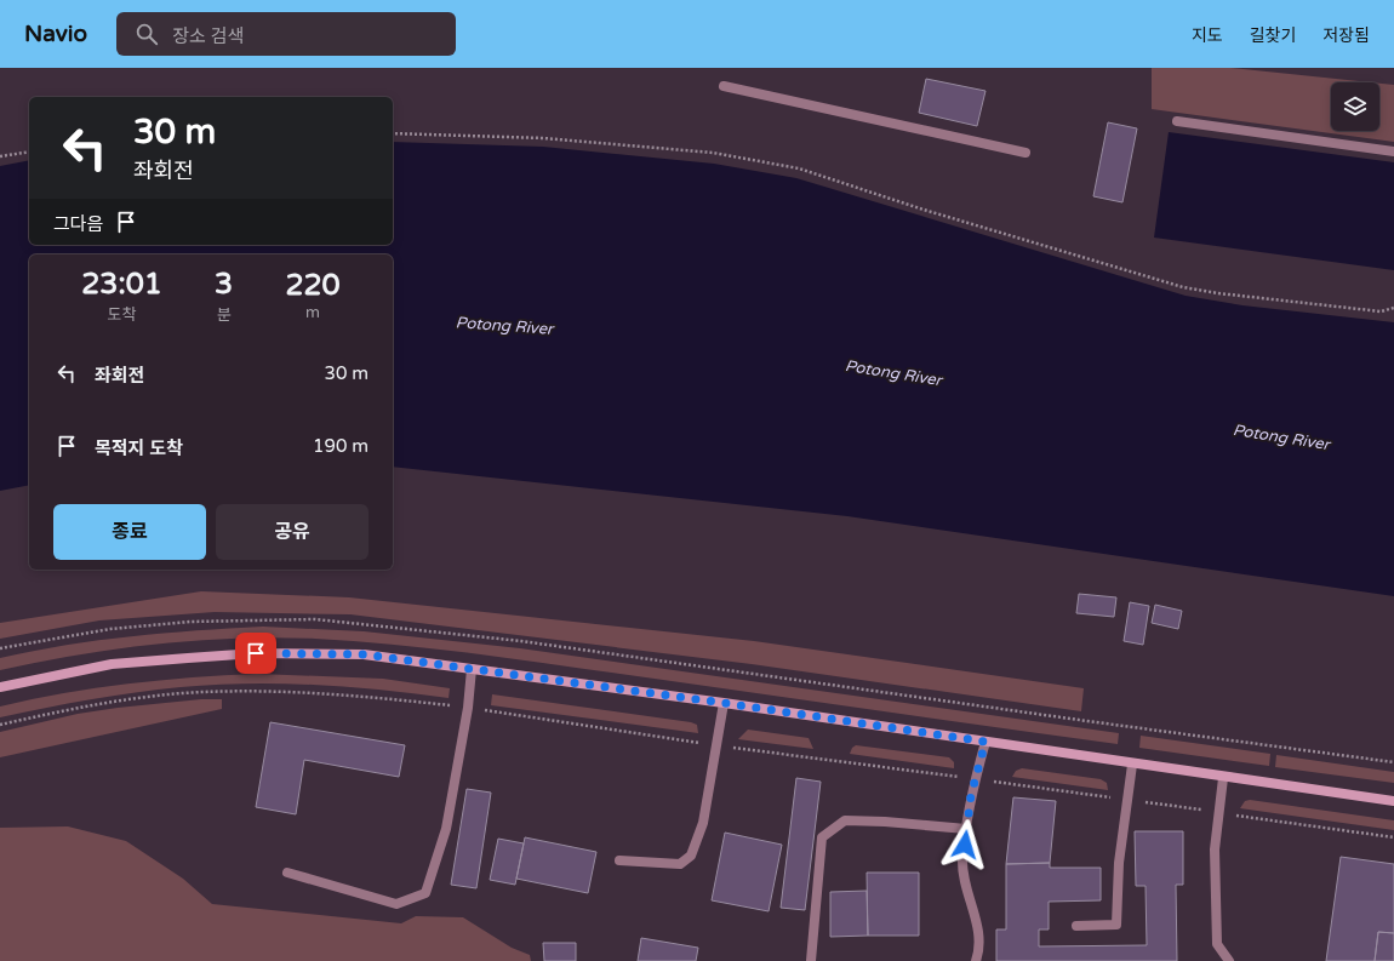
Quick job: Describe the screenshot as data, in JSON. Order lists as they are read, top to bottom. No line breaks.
{"water":["Potong River"],"page":{"header":"Navio","search":"장소 검색","nav":["지도","길찾기","저장됨"],"turn":["30 m","좌회전"],"then":"그다음","eta":["23:01","도착","3","분","220","m"],"list":[{"name":"좌회전","value":"30 m"},{"name":"목적지 도착","value":"190 m"}],"buttons":["종료","공유"]}}
